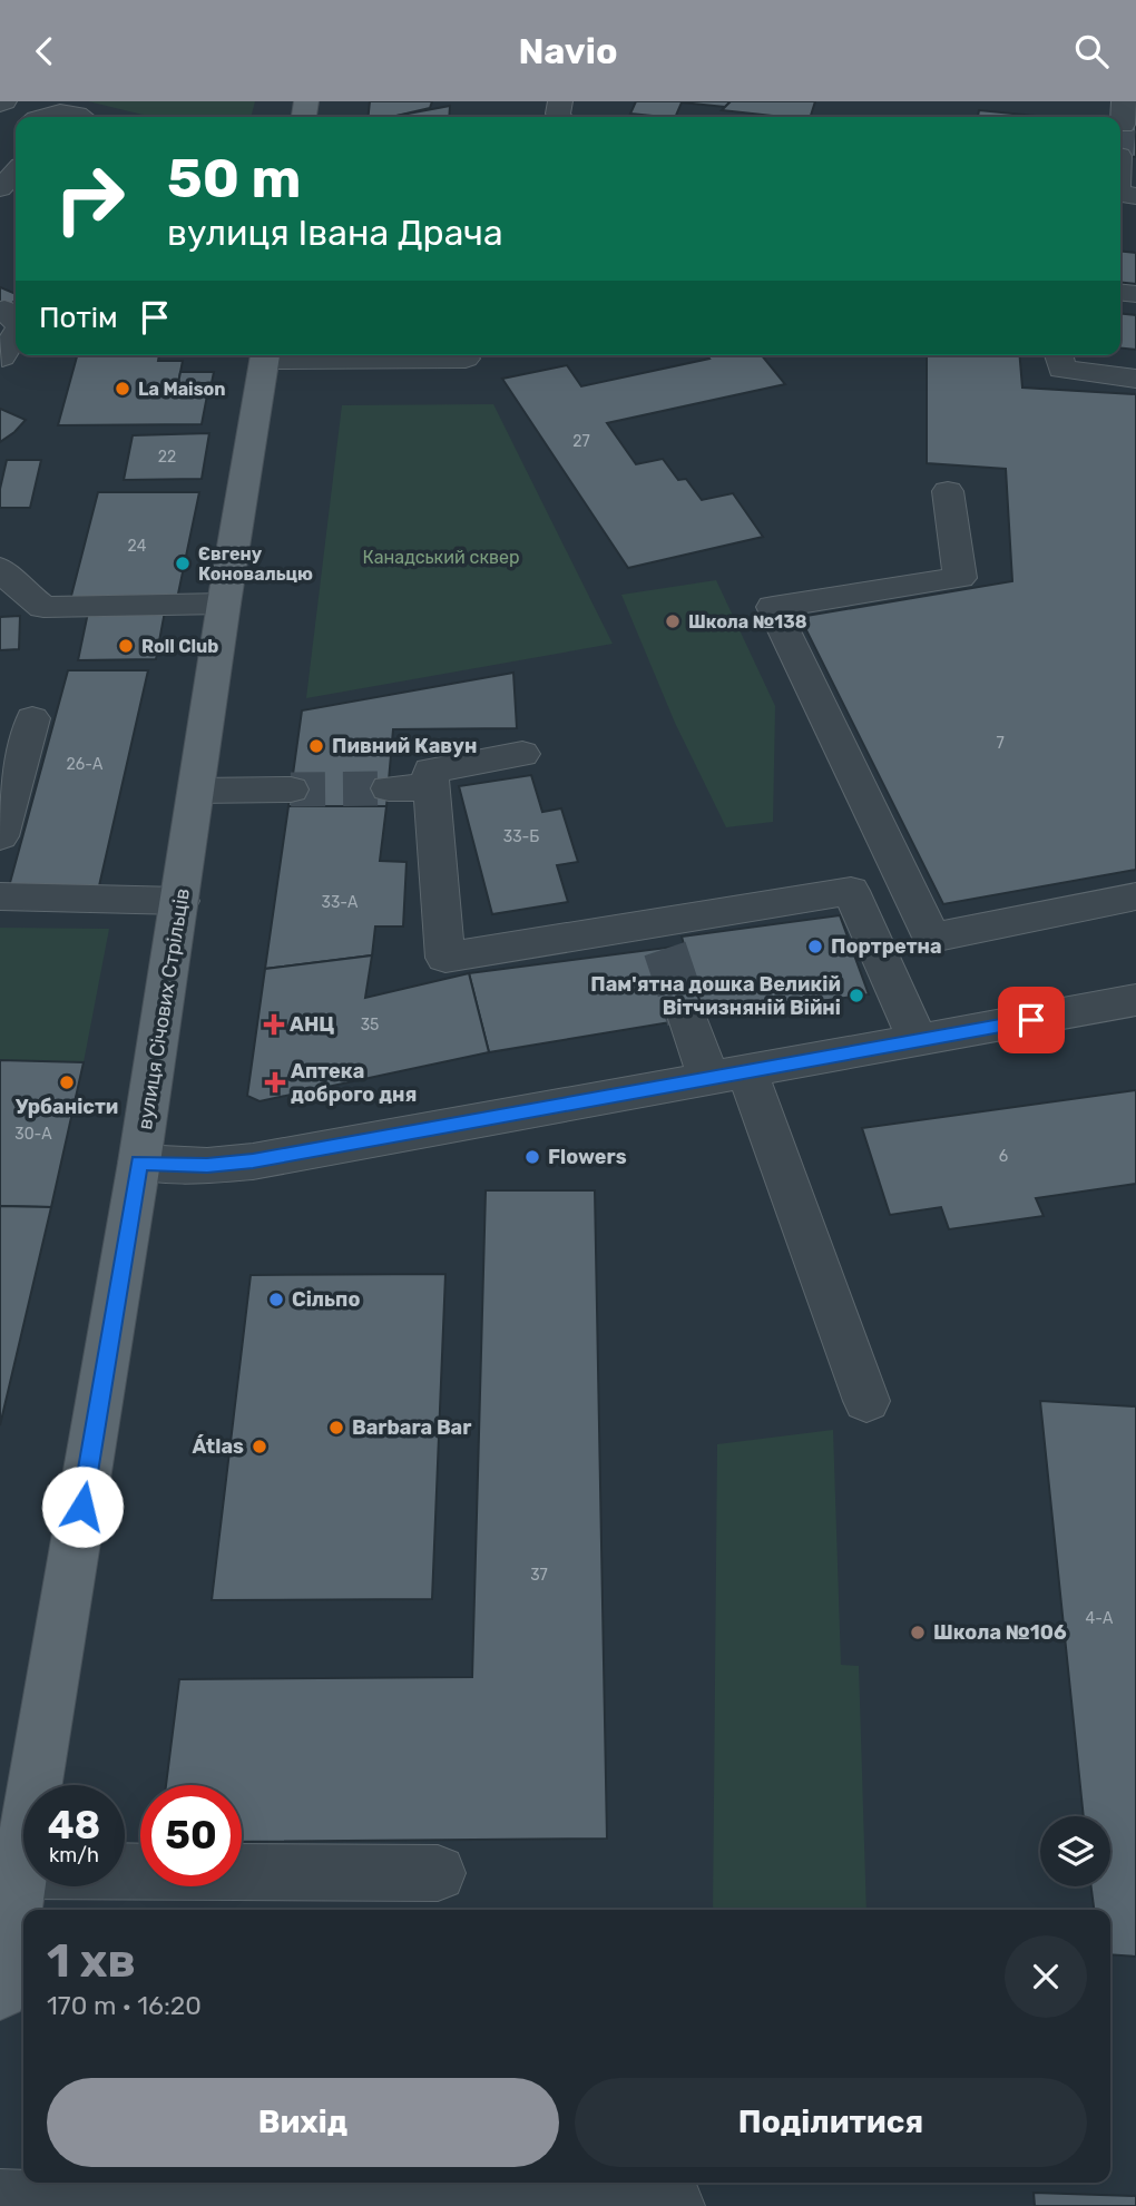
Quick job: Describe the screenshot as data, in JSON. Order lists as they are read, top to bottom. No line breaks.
{"streets":{"main road":["вулиця Січових Стрільців"]},"parks":["Канадський сквер"],"places":{"other":["La Maison","Євгену Коновальцю","Школа №138","Roll Club","Пивний Кавун","Портретна","Пам'ятна дошка Великій Вітчизняній Війні","Урбаністи","Flowers","Сільпо","Barbara Bar","Átlas","Школа №106"],"health":["АНЦ","Аптека доброго дня"]},"house_numbers":["27","22","24","7","26-А","33-Б","33-А","35","30-А","6","37","4-А"],"page":{"header":"Navio","turn":["50 m","вулиця Івана Драча"],"then":"Потім","speed":"48 km/h","limit":"50","heading":["1 хв","170 m · 16:20"],"buttons":["Вихід","Поділитися"]}}
